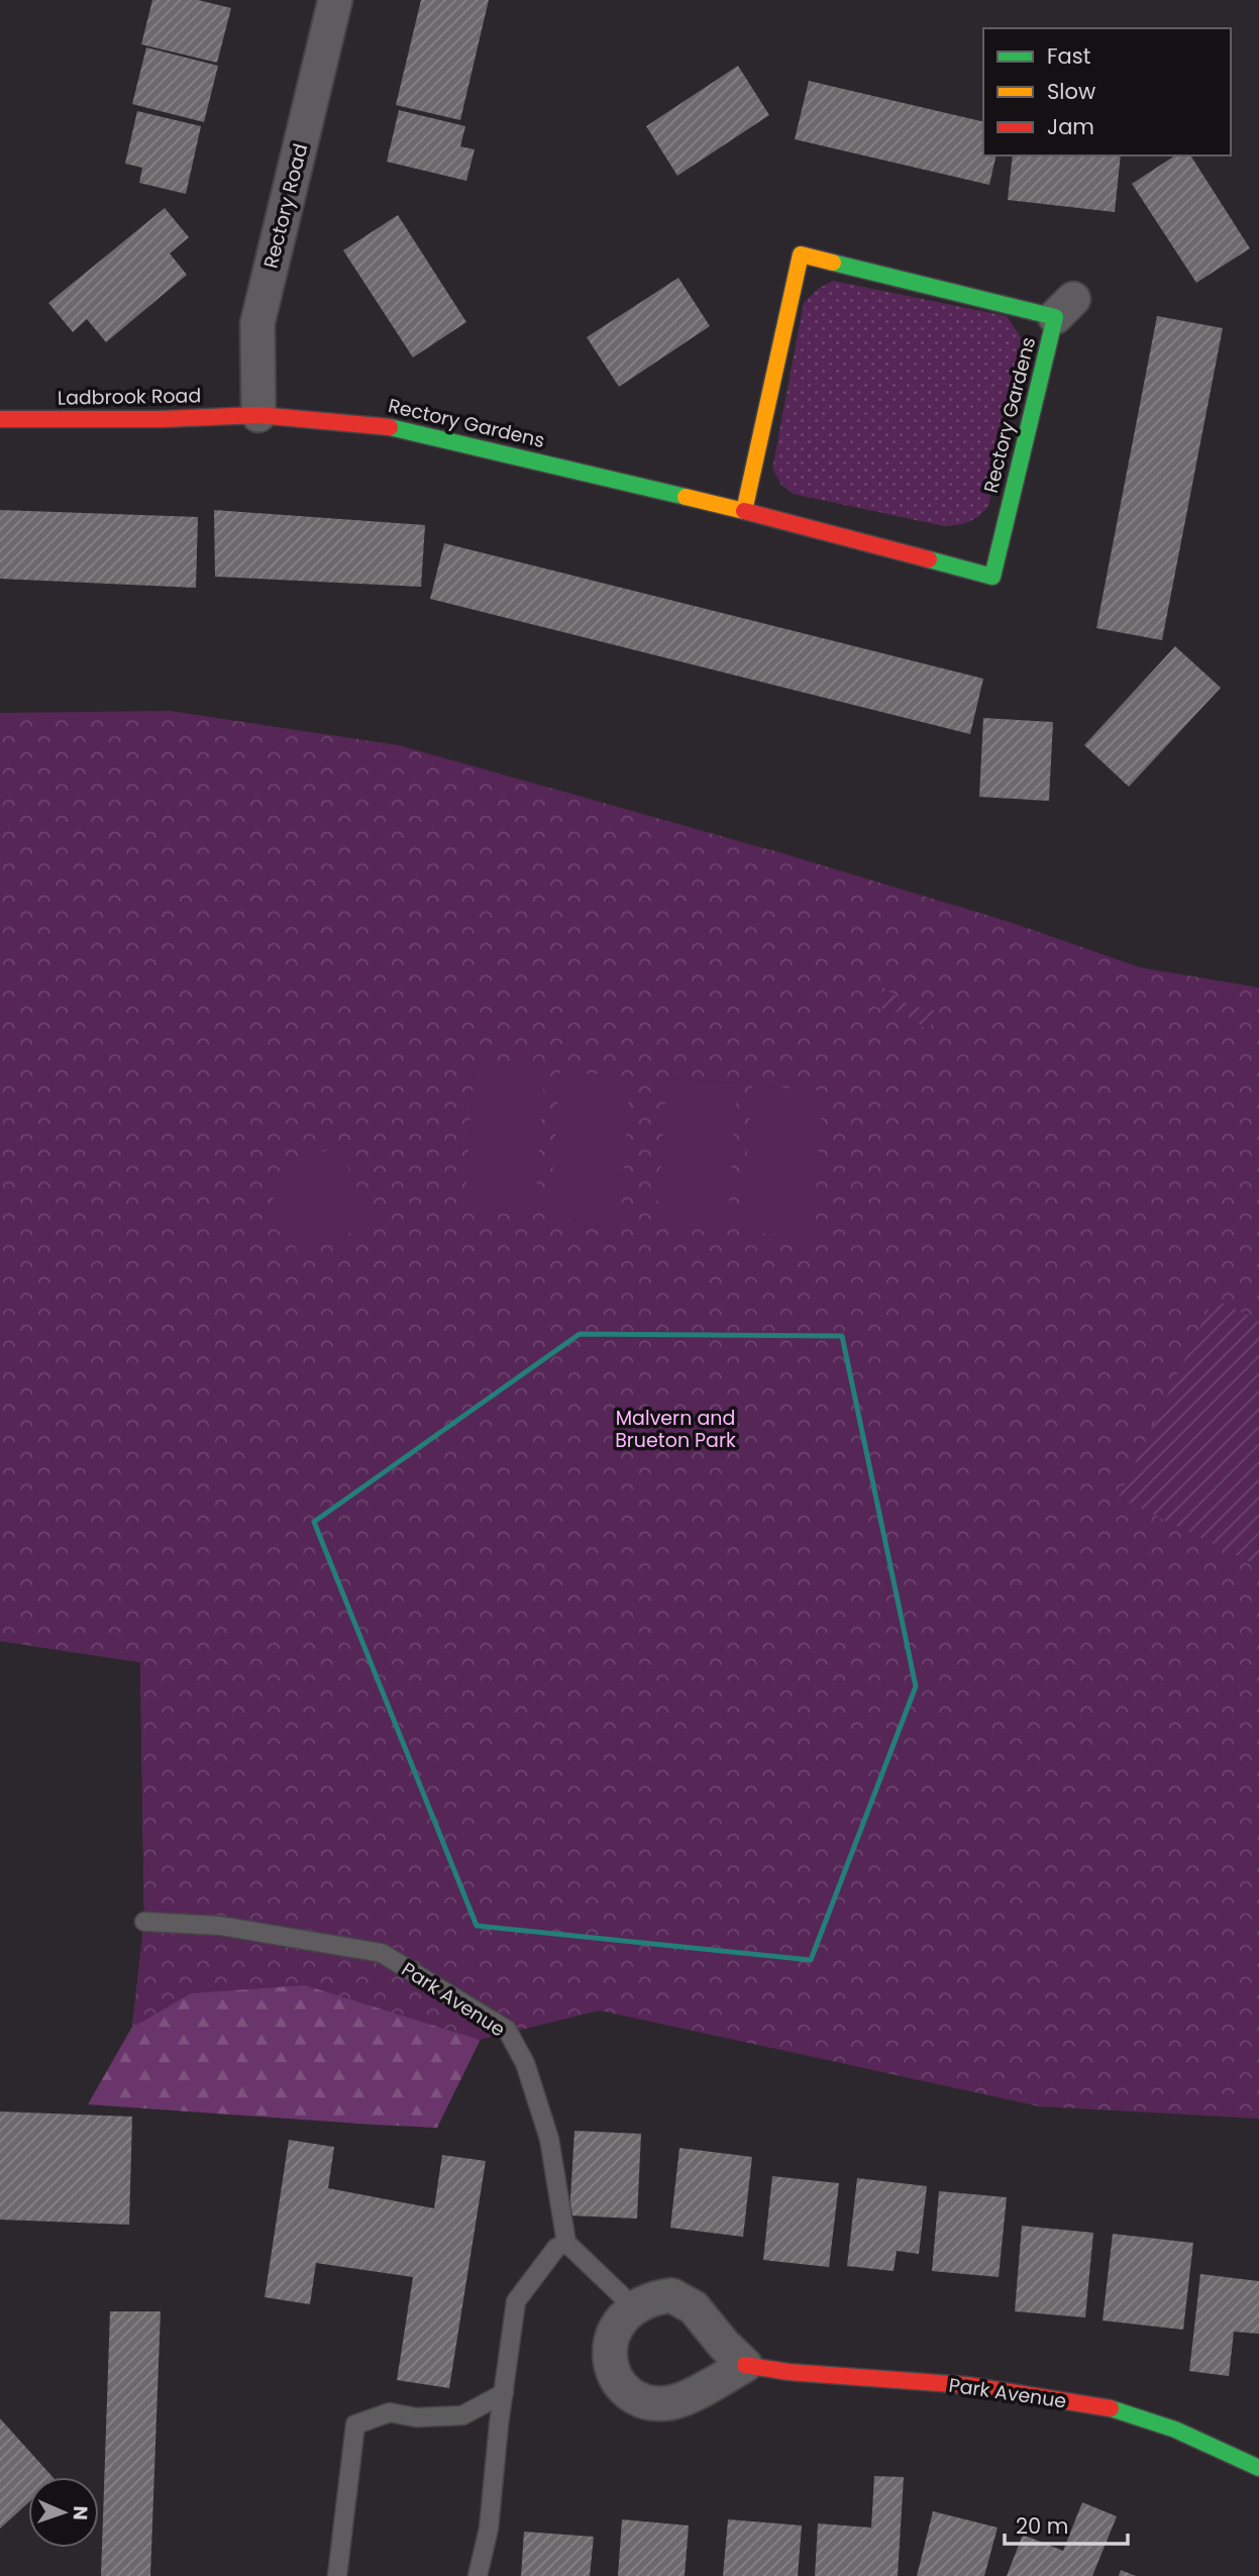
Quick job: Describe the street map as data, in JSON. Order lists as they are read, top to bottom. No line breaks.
{"streets":{"street":["Rectory Road","Ladbrook Road","Rectory Gardens","Park Avenue"]},"crossings":[["Rectory Road","Ladbrook Road"],["Rectory Road","Rectory Gardens"],["Ladbrook Road","Rectory Gardens"]],"parks":["Malvern and Brueton Park"],"legend":["Fast","Slow","Jam"],"scale_bar":"20 m","north":"right"}
